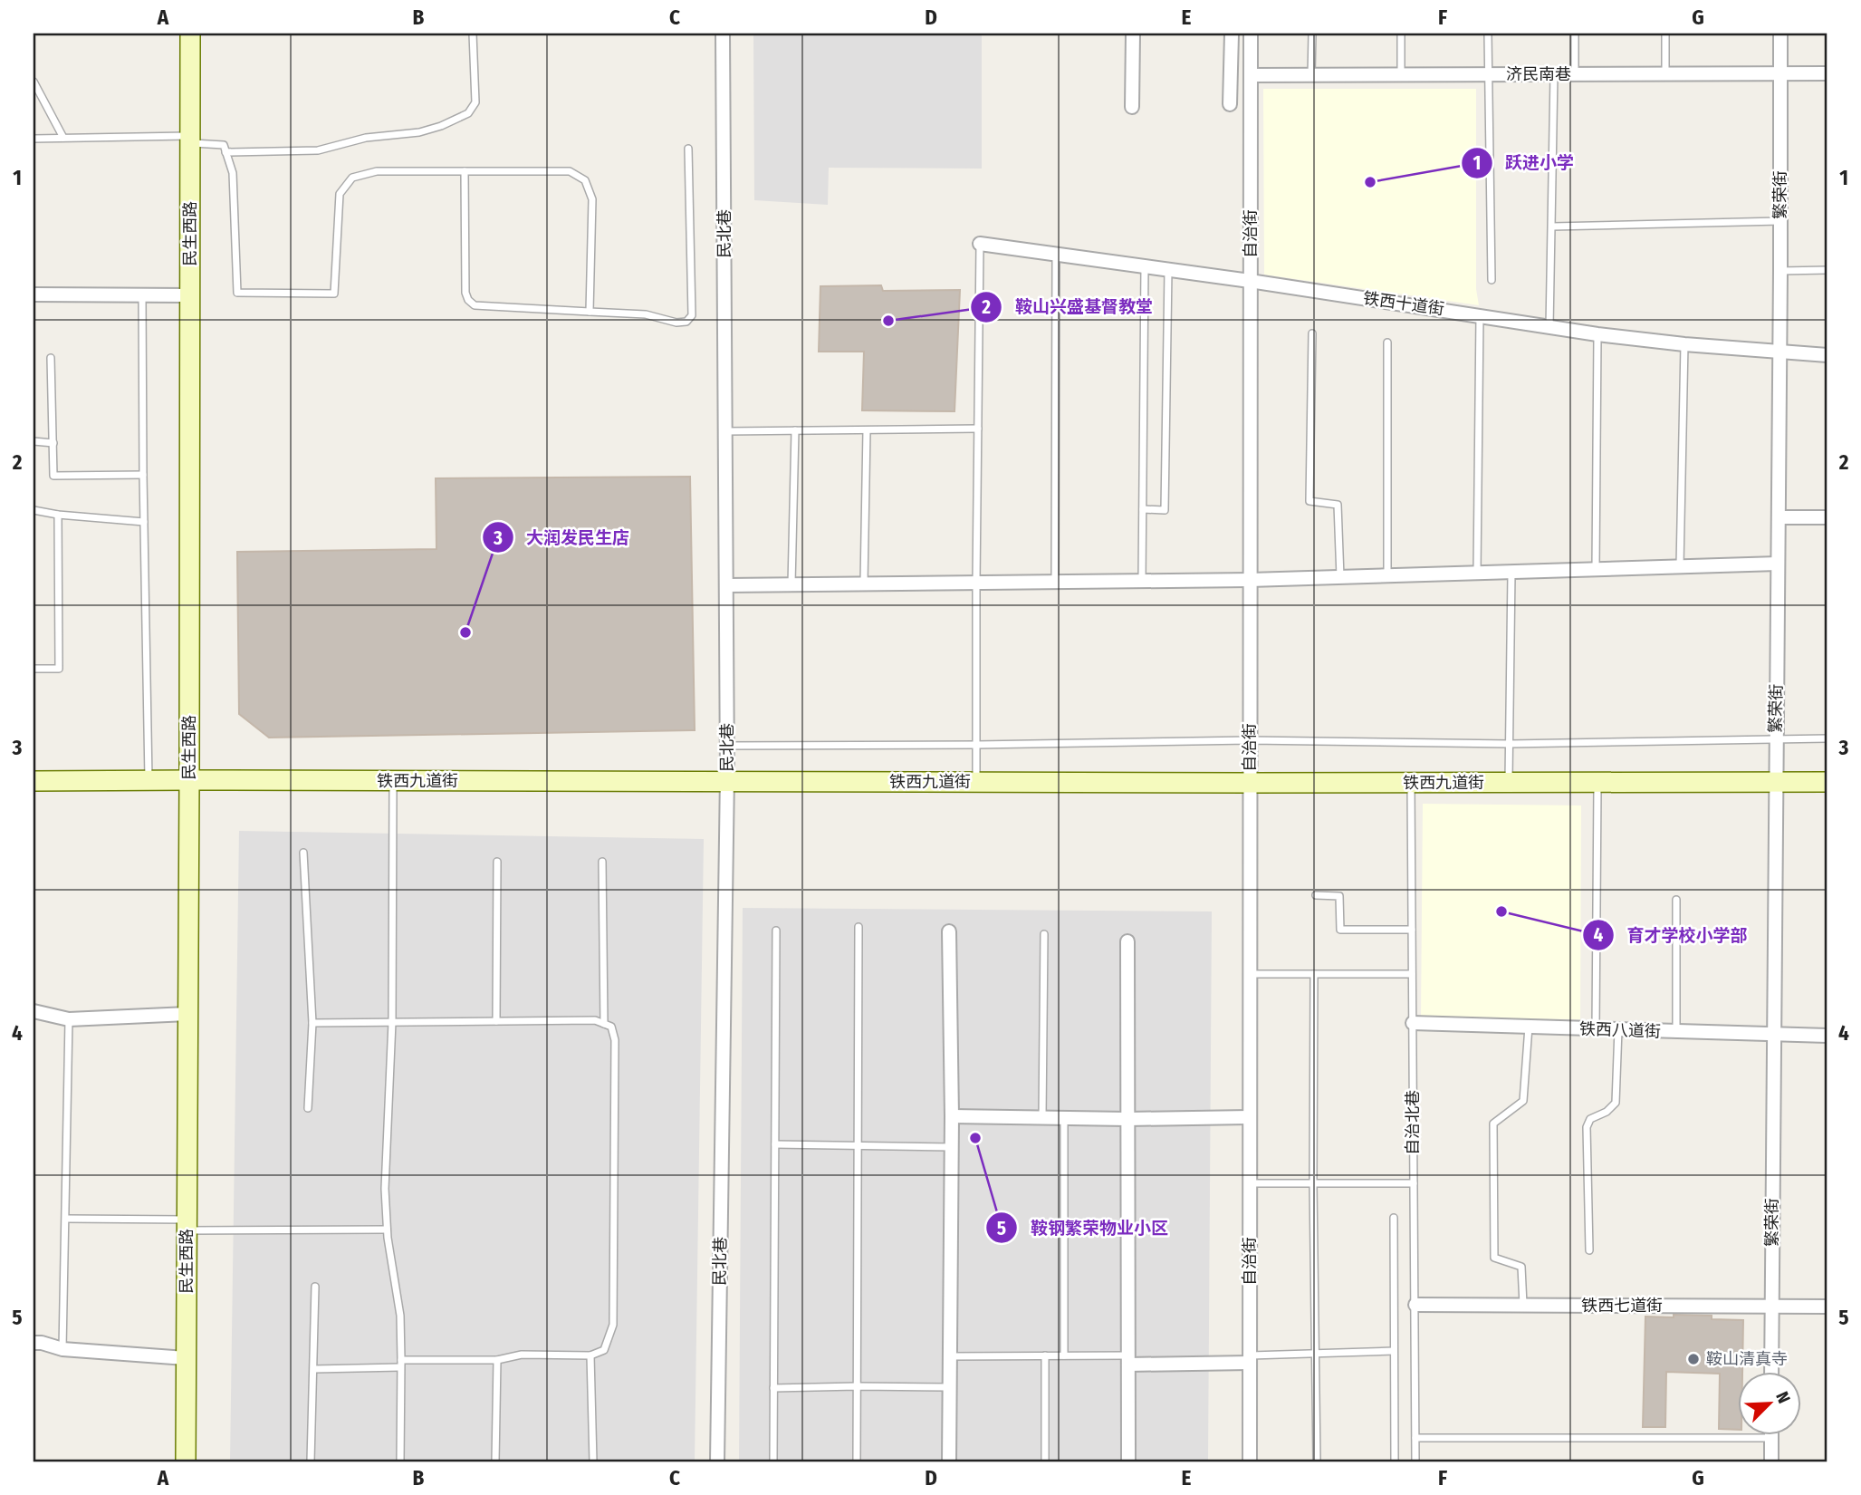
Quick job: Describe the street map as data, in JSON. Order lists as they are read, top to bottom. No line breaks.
{"streets":{"main road":["民生西路","铁西九道街"],"street":["济民南巷","繁荣街","民北巷","自治街","铁西十道街","铁西八道街","铁西七道街"],"lane":["自治北巷"]},"crossings":[["济民南巷","繁荣街"],["济民南巷","自治街"],["繁荣街","铁西十道街"],["繁荣街","铁西九道街"],["繁荣街","铁西八道街"],["繁荣街","铁西七道街"],["民生西路","铁西九道街"],["民北巷","铁西九道街"],["自治街","铁西十道街"],["自治街","铁西九道街"],["铁西九道街","自治北巷"],["铁西八道街","自治北巷"],["自治北巷","铁西七道街"]],"places":["跃进小学","鞍山兴盛基督教堂","大润发民生店","育才学校小学部","鞍钢繁荣物业小区","鞍山清真寺"],"north":"top right","grid":{"columns":["A","B","C","D","E","F","G"],"rows":["1","2","3","4","5"]}}
